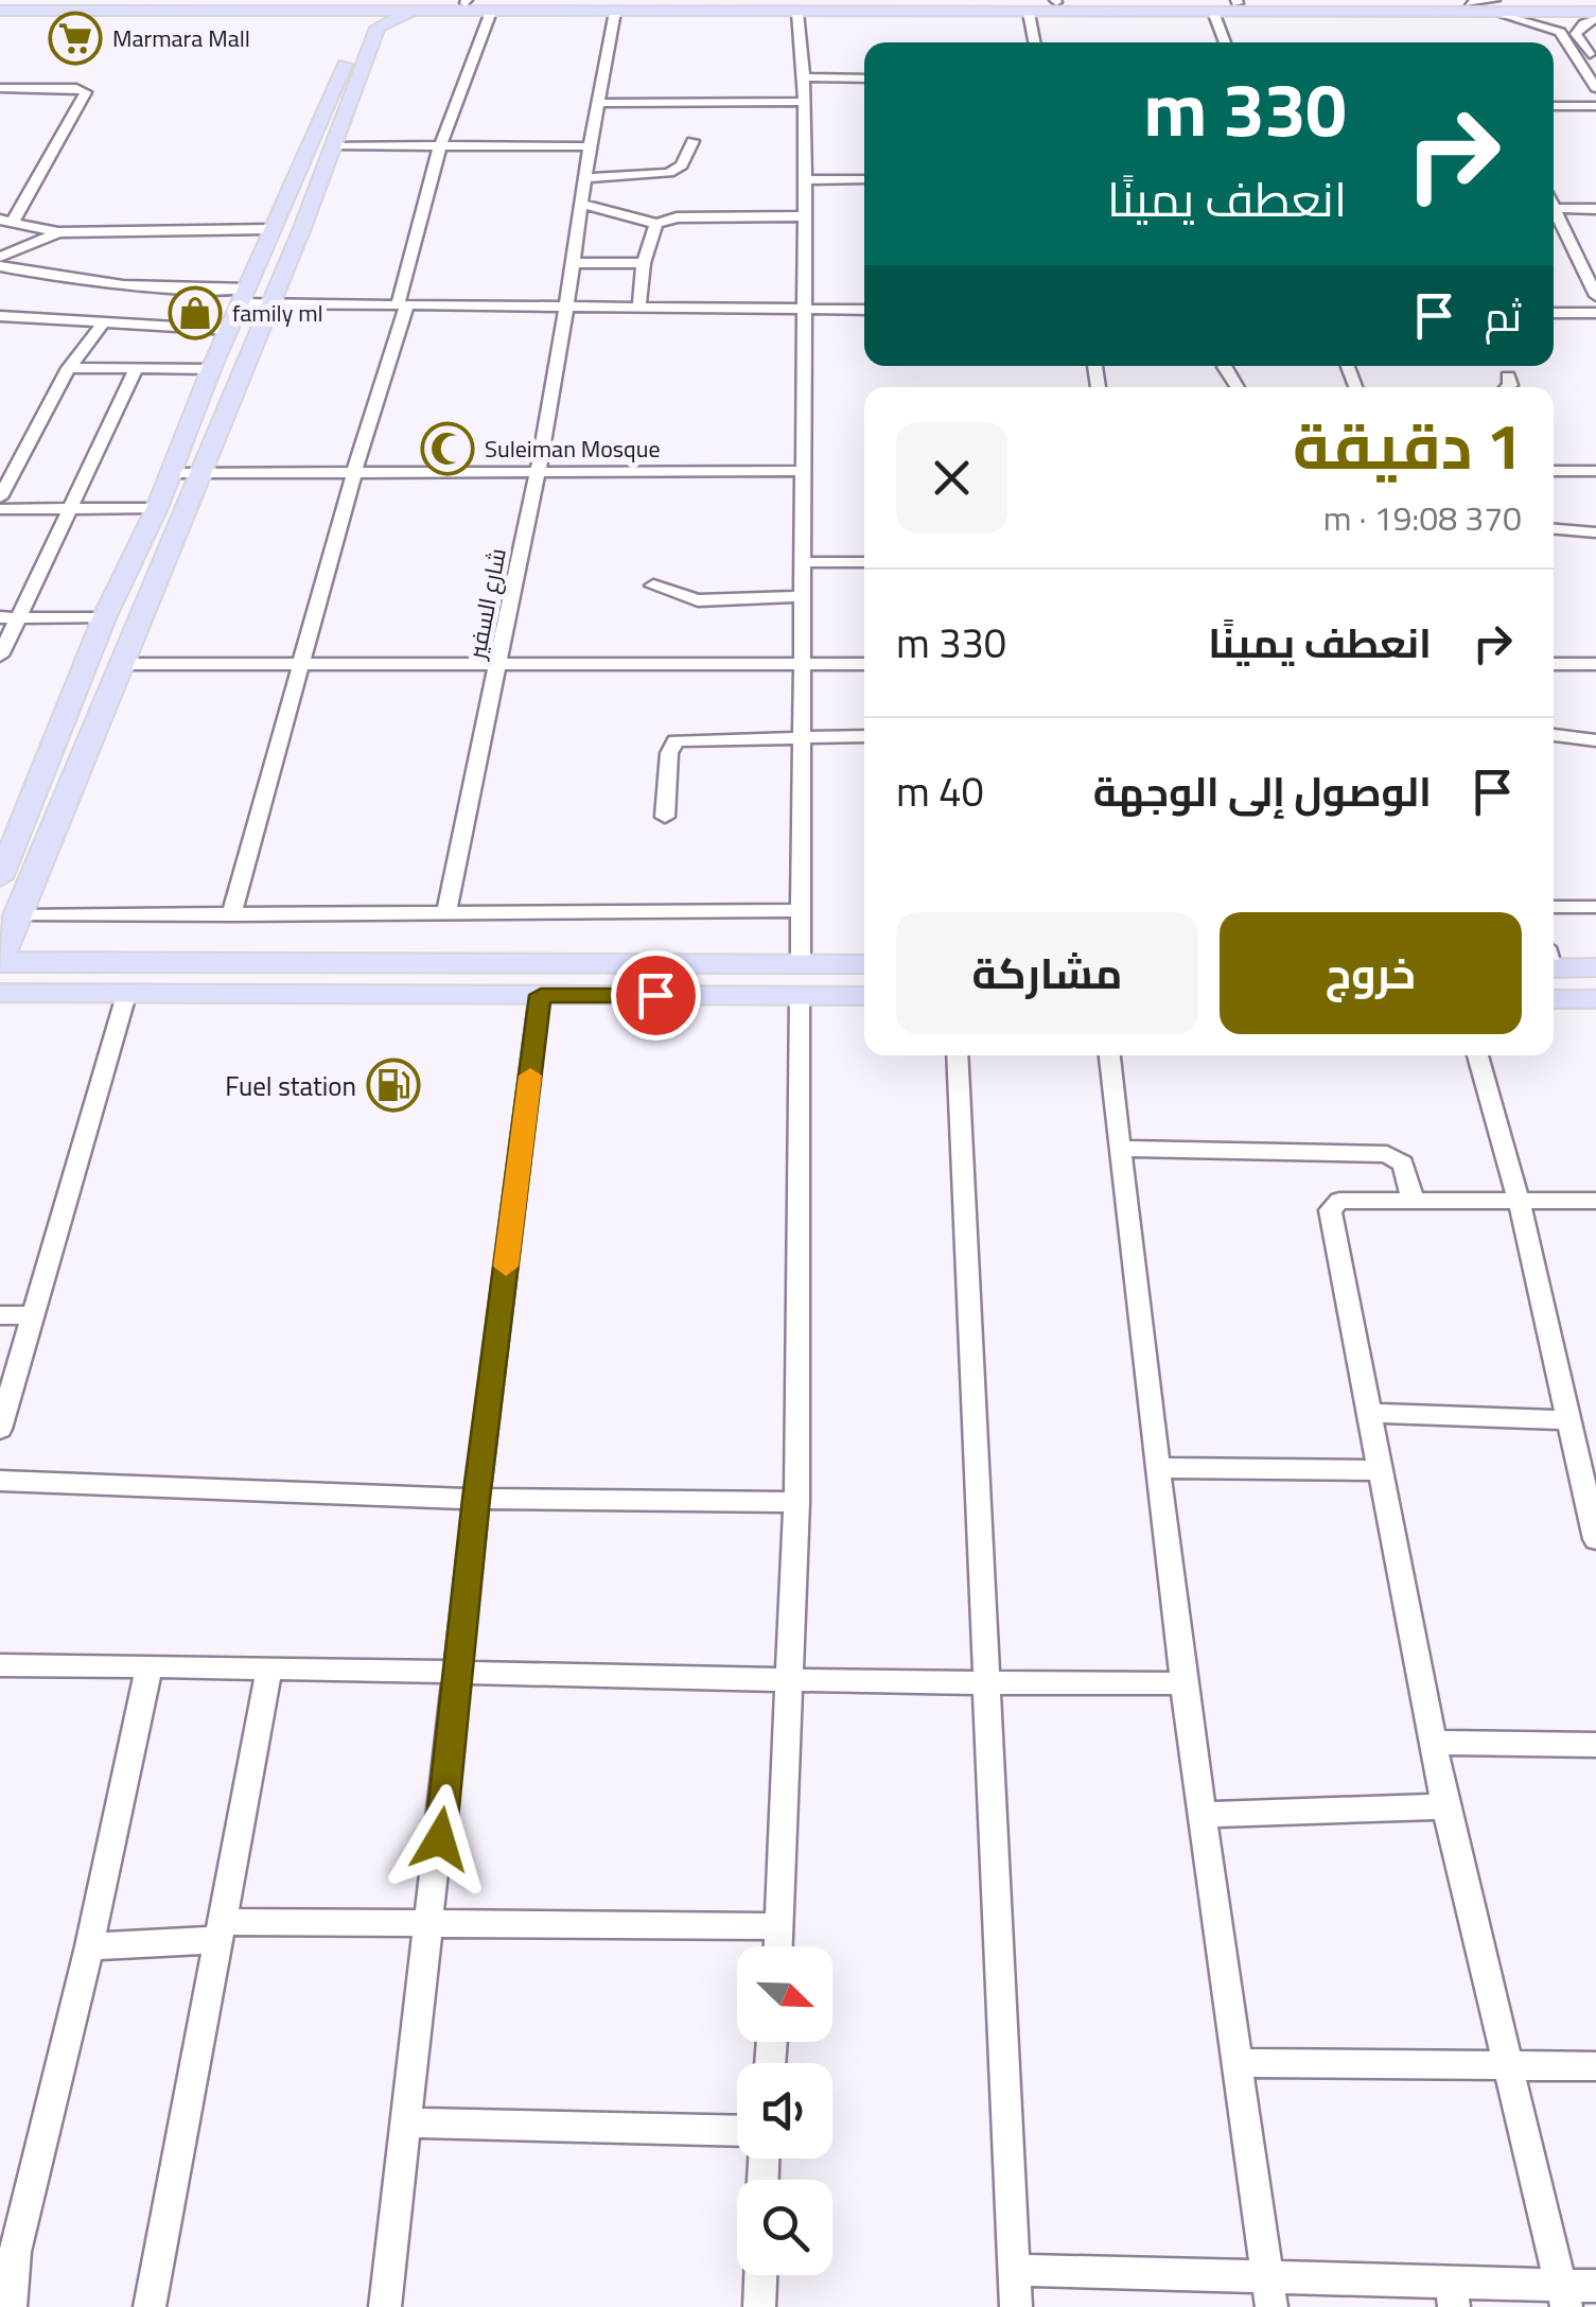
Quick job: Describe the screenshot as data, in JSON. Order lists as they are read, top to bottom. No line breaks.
{"streets":{"street":["شارع السفير"]},"places":{"supermarket":["Marmara Mall"],"shop":["family ml"],"mosque":["Suleiman Mosque"],"fuel station":["Fuel station"]},"north":"bottom right","page":{"turn":["330 m","انعطف يمينًا"],"then":"ثم","heading":["1 دقيقة","370 m · 19:08"],"list":[{"name":"انعطف يمينًا","value":"330 m"},{"name":"الوصول إلى الوجهة","value":"40 m"}],"buttons":["خروج","مشاركة"]}}
